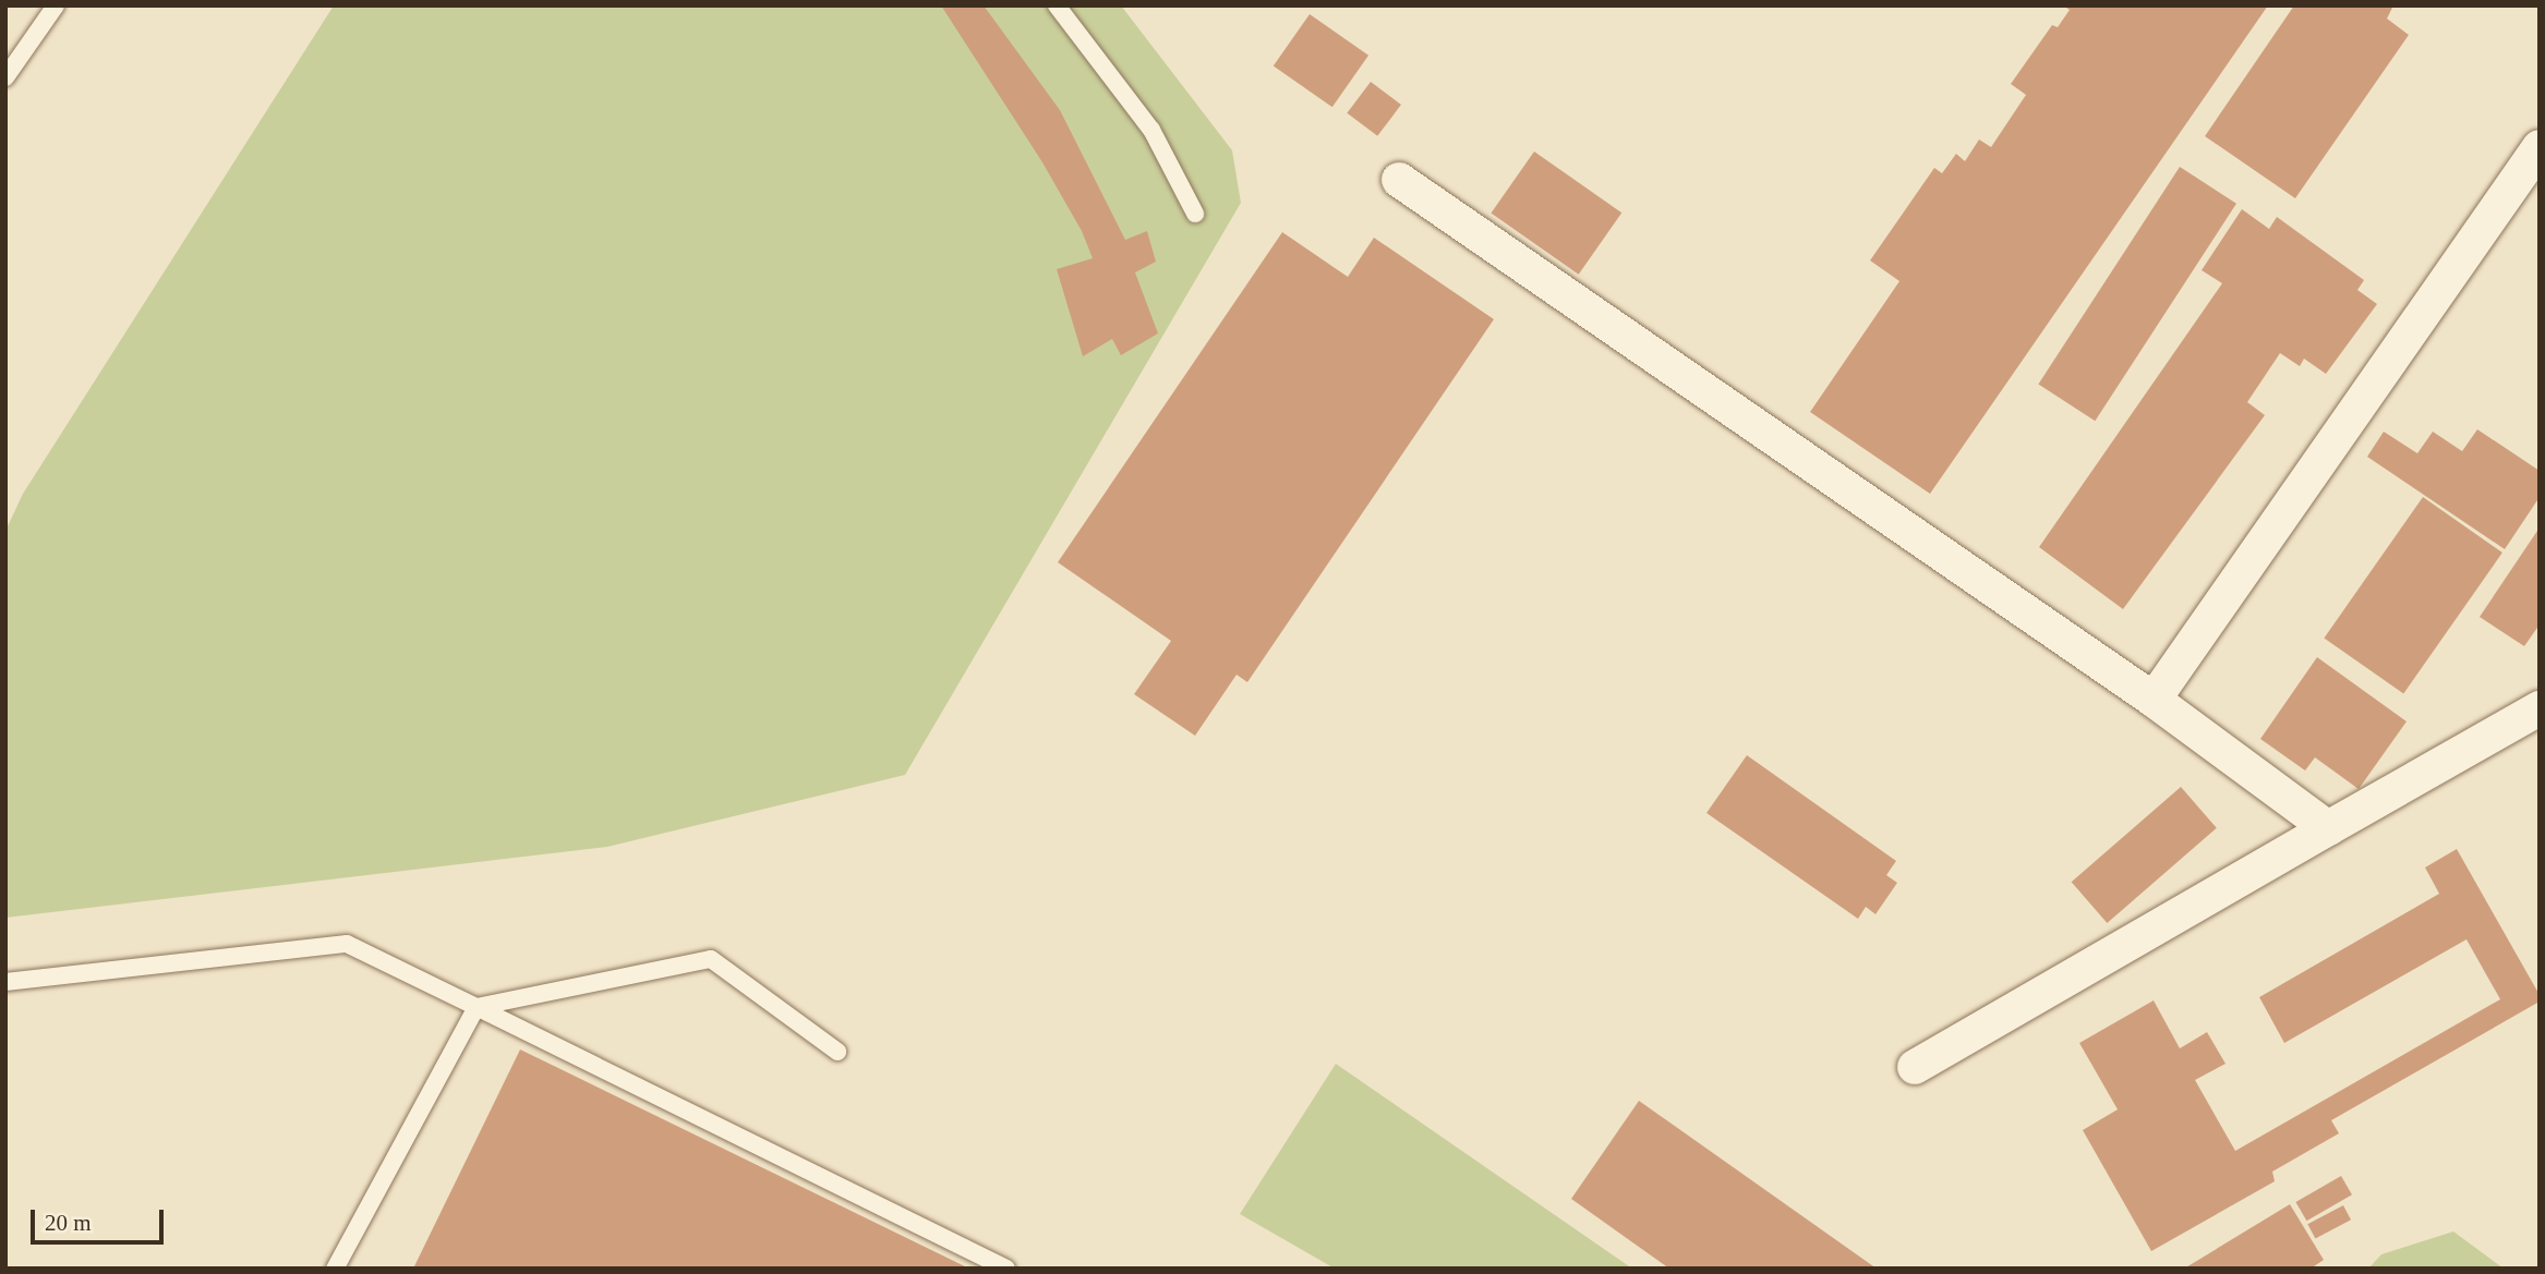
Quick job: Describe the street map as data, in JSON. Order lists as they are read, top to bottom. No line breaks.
{"scale_bar":"20 m"}
